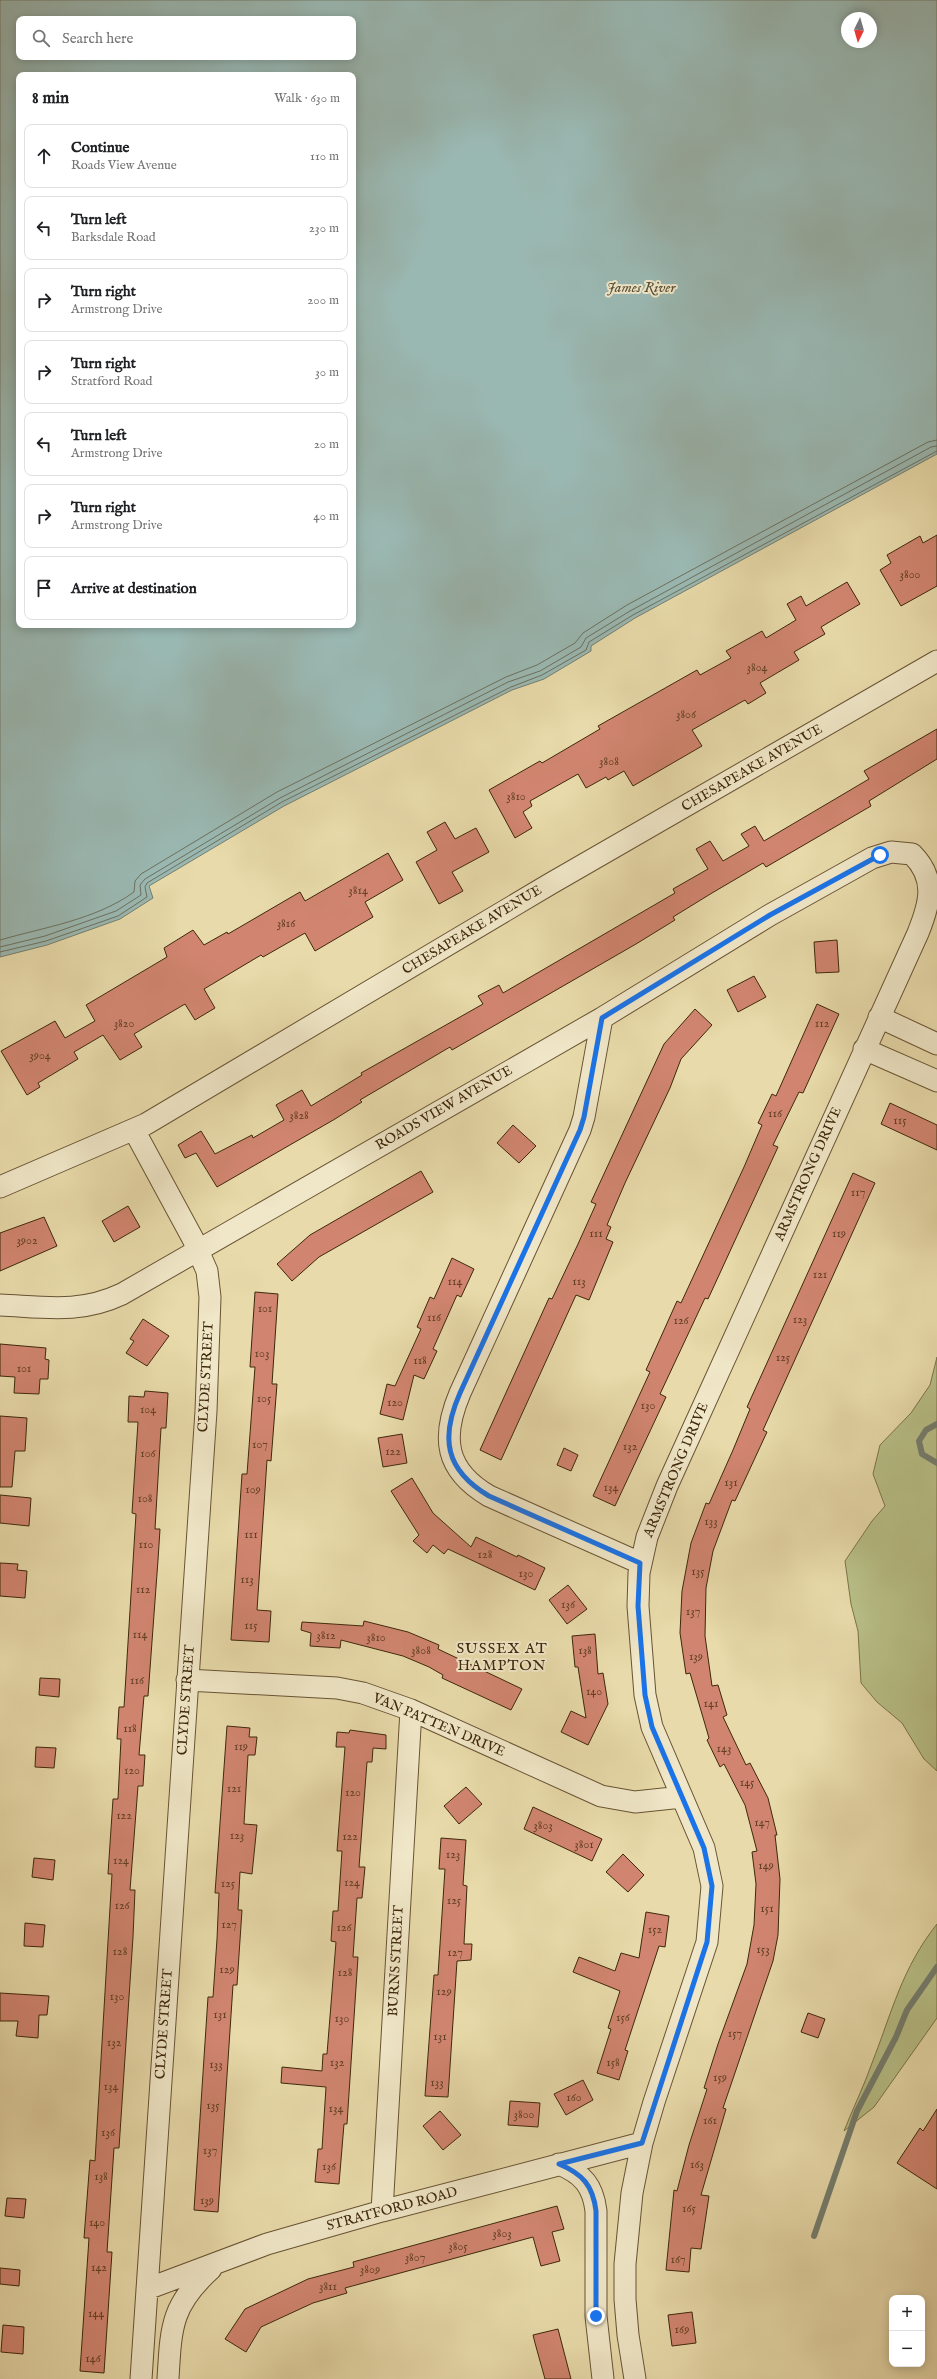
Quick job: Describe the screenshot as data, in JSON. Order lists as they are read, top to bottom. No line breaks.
{"streets":{"street":["CHESAPEAKE AVENUE","ROADS VIEW AVENUE","ARMSTRONG DRIVE","CLYDE STREET","VAN PATTEN DRIVE","BURNS STREET","STRATFORD ROAD"]},"crossings":[["CHESAPEAKE AVENUE","CLYDE STREET"],["ROADS VIEW AVENUE","ARMSTRONG DRIVE"],["ROADS VIEW AVENUE","CLYDE STREET"],["ARMSTRONG DRIVE","VAN PATTEN DRIVE"],["ARMSTRONG DRIVE","STRATFORD ROAD"],["CLYDE STREET","VAN PATTEN DRIVE"],["CLYDE STREET","STRATFORD ROAD"],["VAN PATTEN DRIVE","BURNS STREET"],["BURNS STREET","STRATFORD ROAD"]],"districts":["SUSSEX AT HAMPTON"],"water":["James River"],"house_numbers":["3800","3804","3806","3808","3810","3814","3816","3820","112","3904","116","3828","115","117","111","119","3902","121","114","113","101","116","123","126","103","125","118","101","105","120","130","104","107","132","122","106","131","134","109","108","133","111","110","128","135","130","113","112","136","137","115","114","3812","3810","3808","138","139","116","140","141","118","119","143","120","145","121","120","122","147","3803","123","122","3801","123","124","149","124","125","125","126","151","127","126","152","153","128","127","129","128","129","130","131","156","130","157","131","132","132","158","133","159","133","134","160","135","134","3800","161","136","137","163","136","138","139","165","140","3803","3805","3807","167","142","3809","3811","144","169","146"],"north":"bottom","page":{"search":"Search here","heading":["8 min","Walk · 630 m"],"list":[["Continue","Roads View Avenue","110 m"],["Turn left","Barksdale Road","230 m"],["Turn right","Armstrong Drive","200 m"],["Turn right","Stratford Road","30 m"],["Turn left","Armstrong Drive","20 m"],["Turn right","Armstrong Drive","40 m"],"Arrive at destination"],"map_buttons":["+","−"]}}
